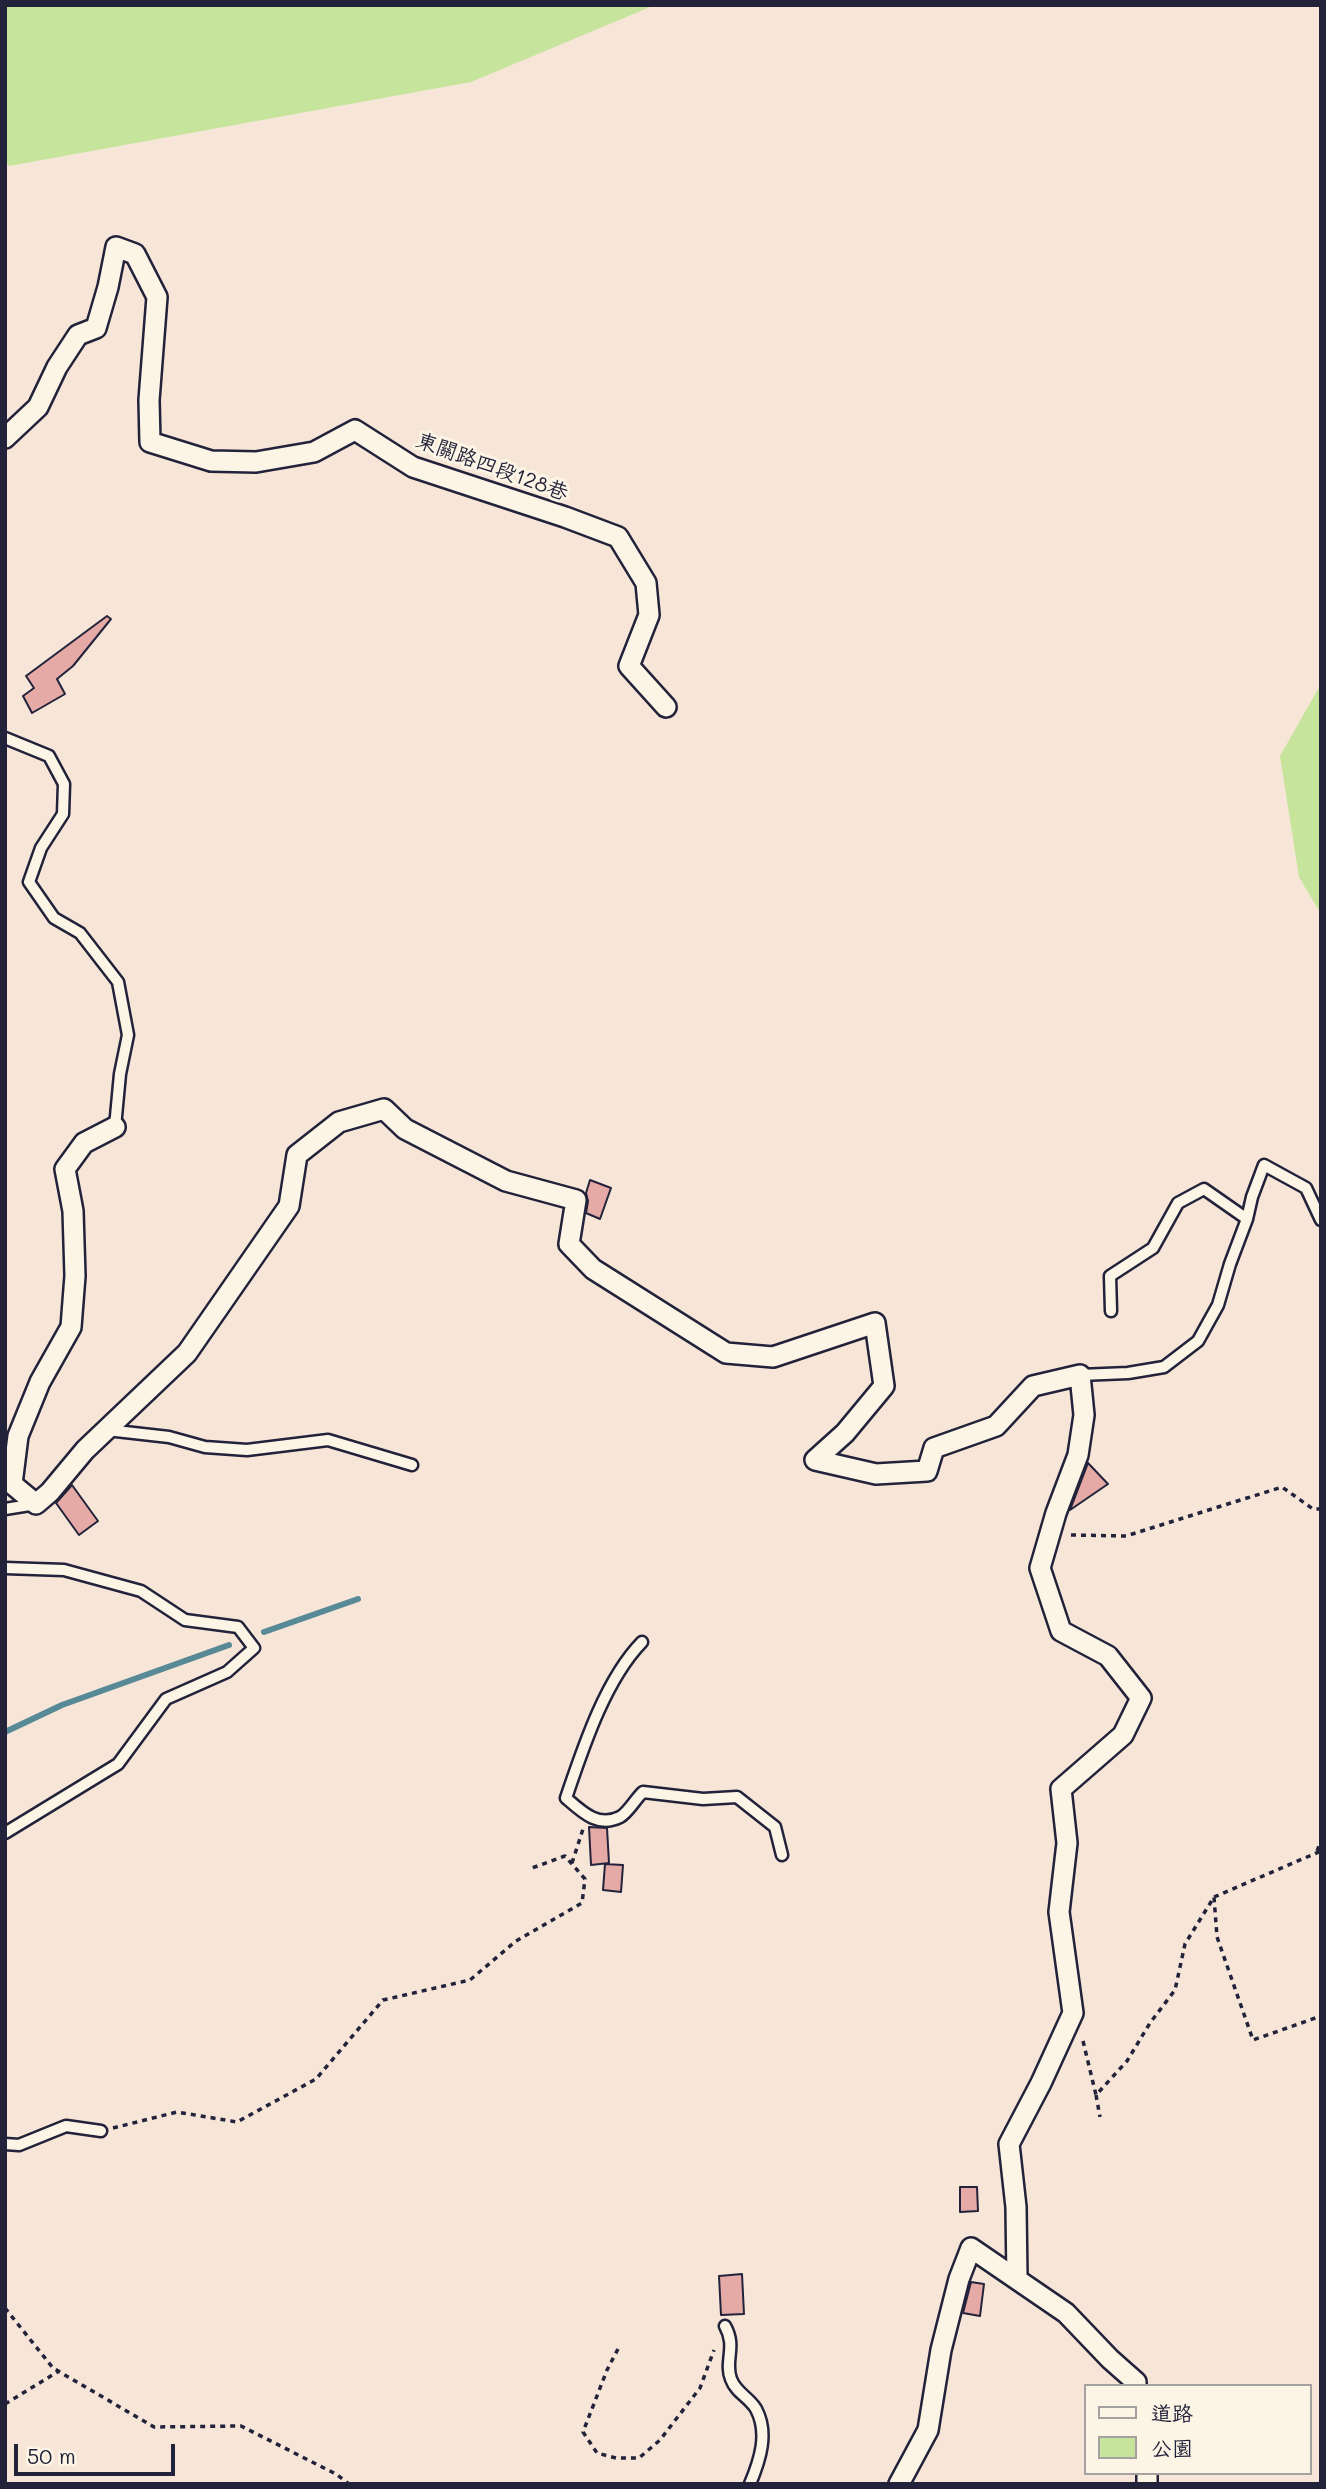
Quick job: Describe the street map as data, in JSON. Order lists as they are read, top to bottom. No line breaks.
{"streets":{"street":["東關路四段128巷"]},"legend":["道路","公園"],"scale_bar":"50 m"}
